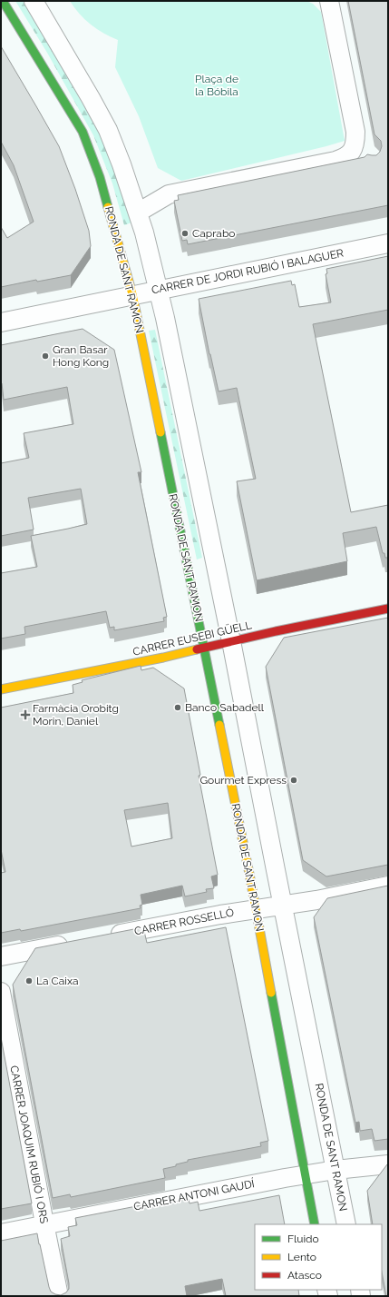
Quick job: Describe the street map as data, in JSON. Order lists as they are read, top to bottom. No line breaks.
{"streets":{"street":["RONDA DE SANT RAMON","CARRER DE JORDI RUBIÓ I BALAGUER","CARRER EUSEBI GÜELL","CARRER ROSSELLÓ","CARRER JOAQUIM RUBIÓ I ORS","CARRER ANTONI GAUDÍ"]},"crossings":[["RONDA DE SANT RAMON","CARRER DE JORDI RUBIÓ I BALAGUER"],["RONDA DE SANT RAMON","CARRER EUSEBI GÜELL"],["RONDA DE SANT RAMON","CARRER ROSSELLÓ"],["RONDA DE SANT RAMON","CARRER ANTONI GAUDÍ"],["CARRER JOAQUIM RUBIÓ I ORS","CARRER ANTONI GAUDÍ"]],"parks":["Plaça de la Bóbila"],"places":{"other":["Caprabo","Gran Basar Hong Kong","Banco Sabadell","Gourmet Express","La Caixa"],"health":["Farmàcia Orobitg Morin, Daniel"]},"legend":["Fluido","Lento","Atasco"]}
